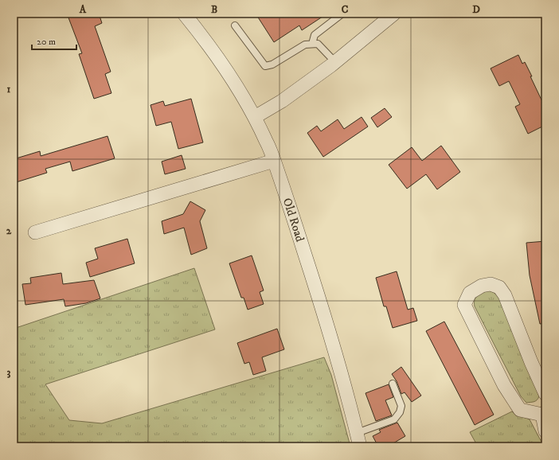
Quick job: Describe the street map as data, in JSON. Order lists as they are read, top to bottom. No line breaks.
{"streets":{"street":["Old Road"]},"scale_bar":"20 m","grid":{"columns":["A","B","C","D"],"rows":["1","2","3"]}}
